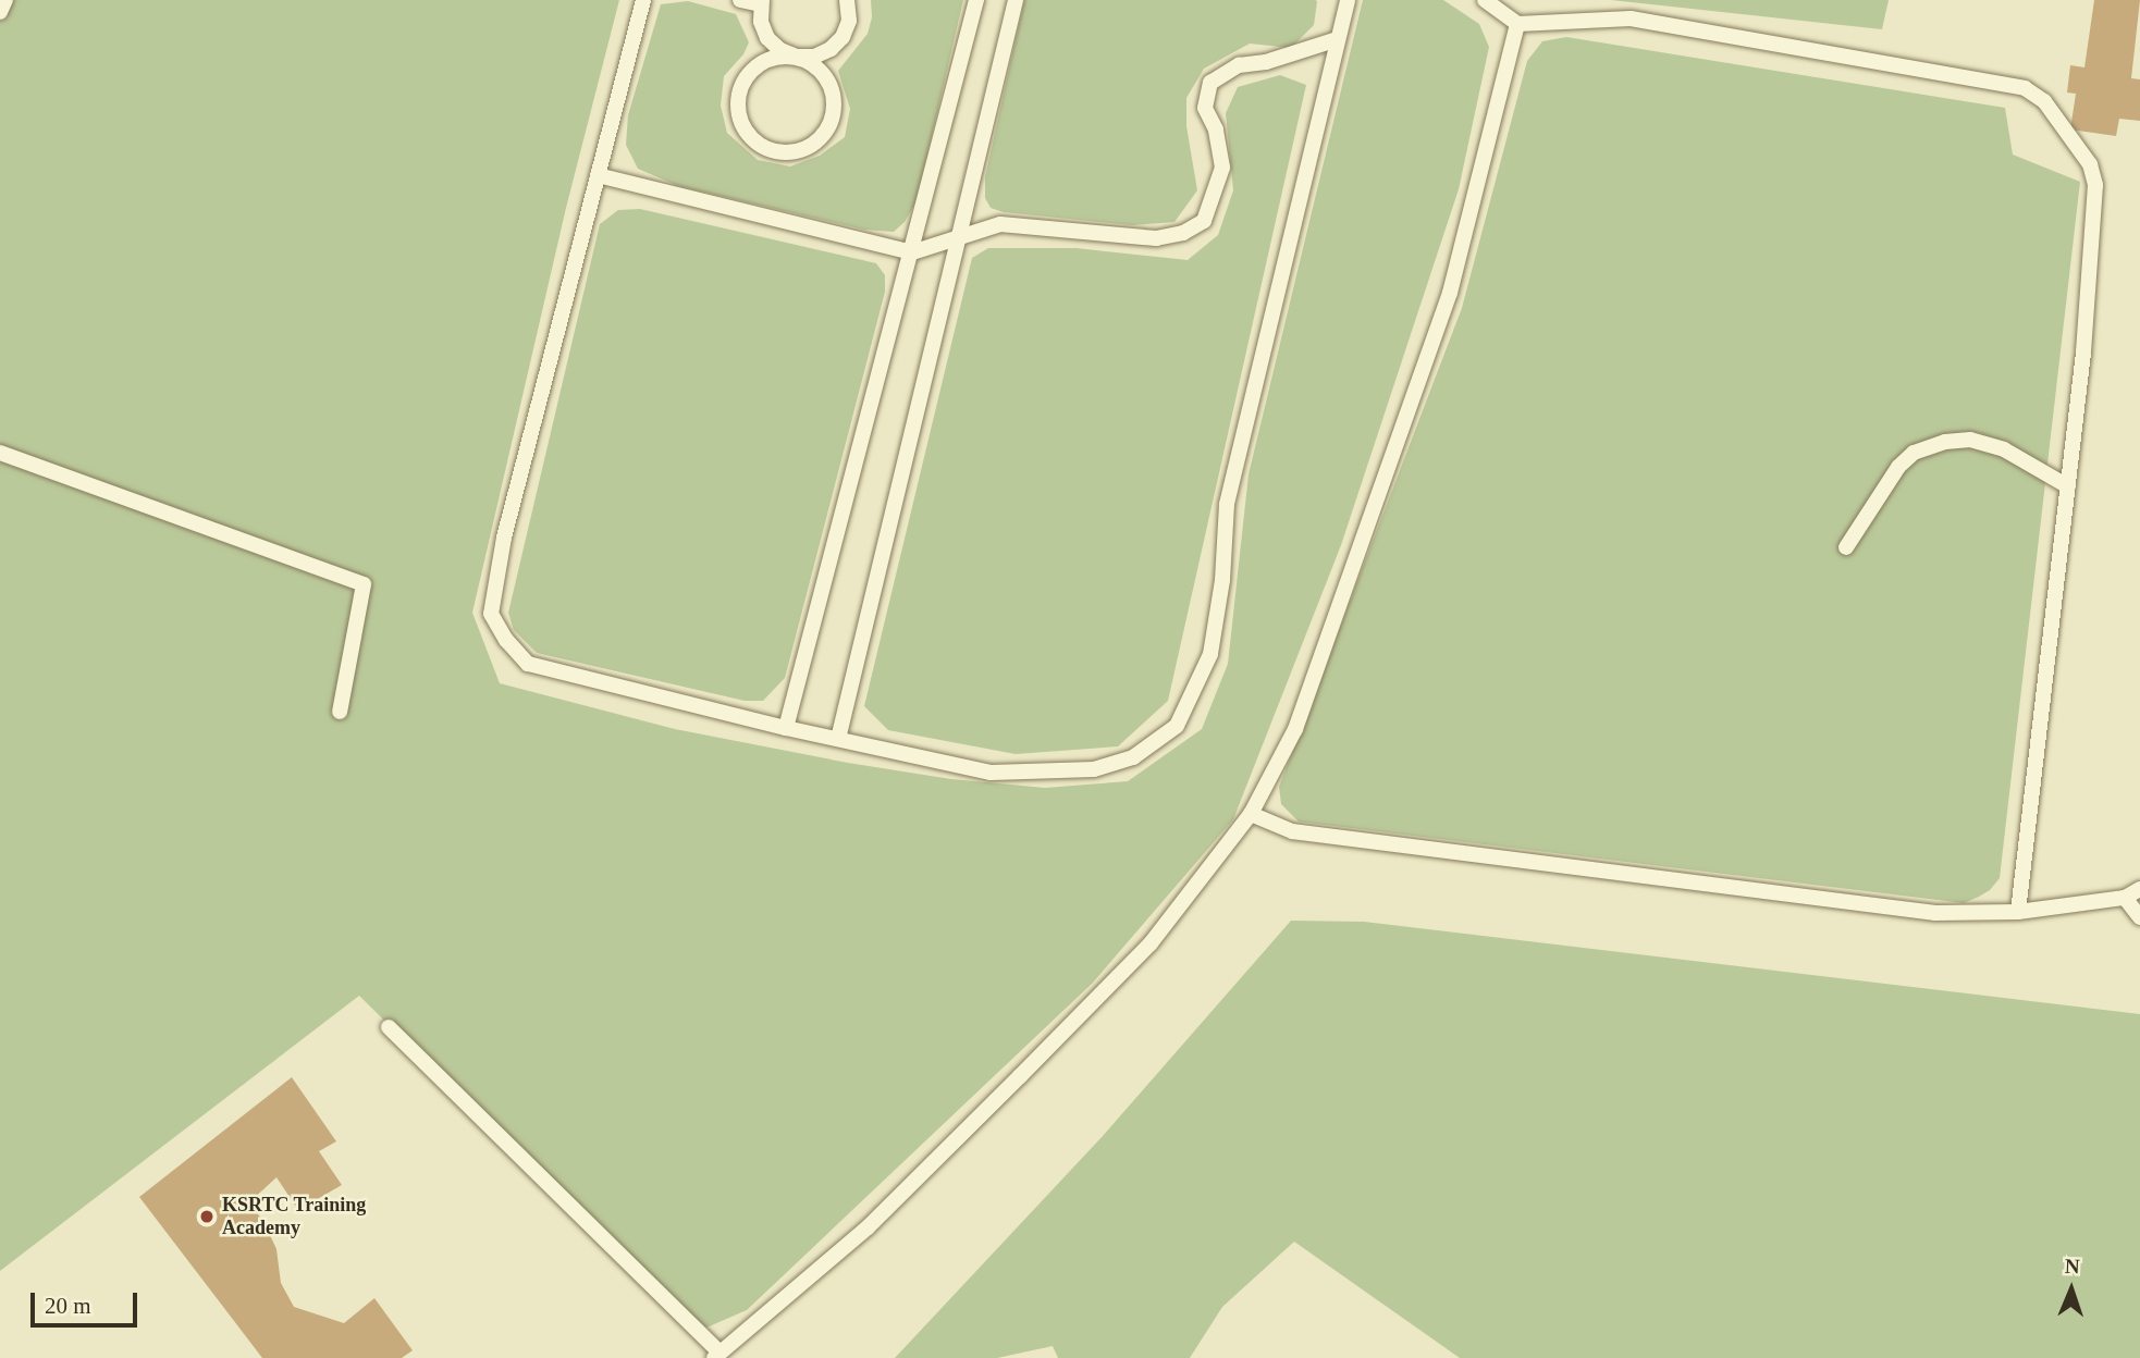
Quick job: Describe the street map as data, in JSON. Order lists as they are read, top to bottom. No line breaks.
{"places":["KSRTC Training Academy"],"scale_bar":"20 m","north":"top"}
